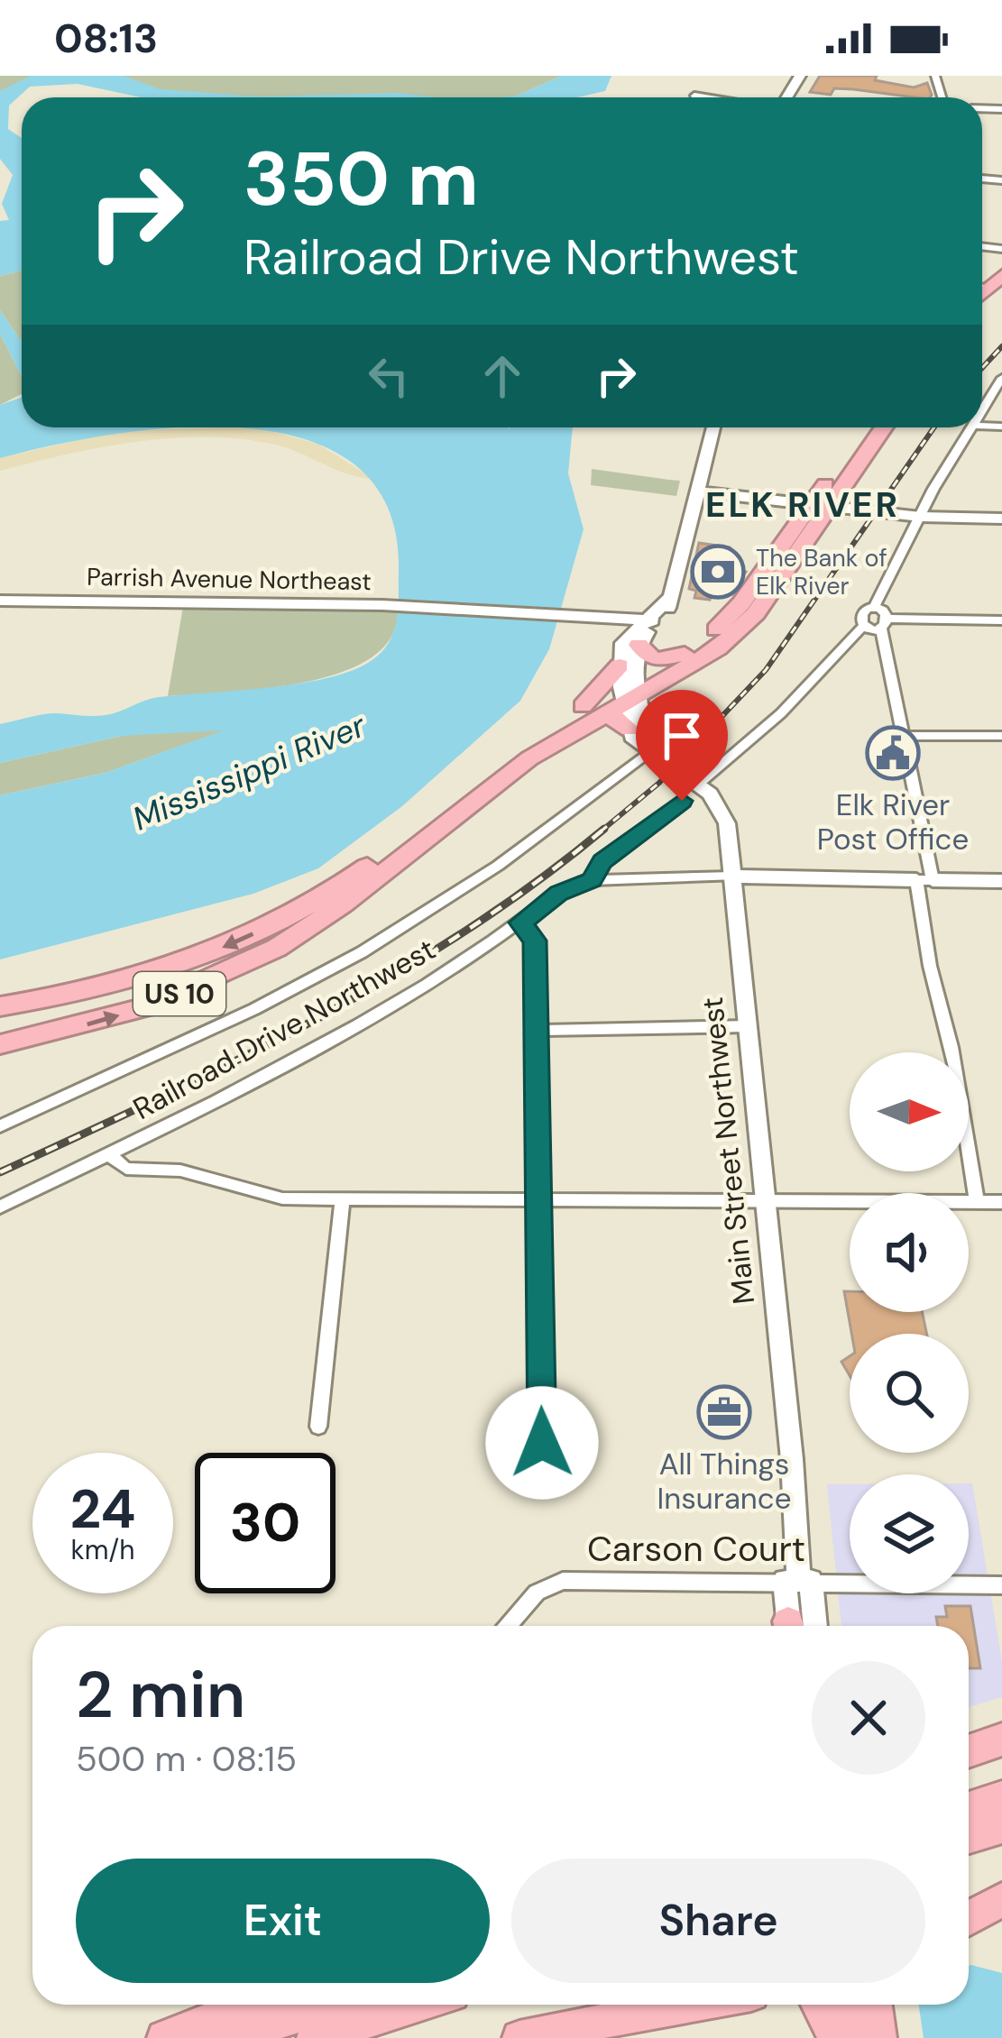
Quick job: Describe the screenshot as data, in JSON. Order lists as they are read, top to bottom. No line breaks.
{"streets":{"highway":["US 10"],"main road":["Parrish Avenue Northeast","Main Street Northwest"],"street":["Railroad Drive Northwest","Carson Court"]},"crossings":[["Main Street Northwest","Carson Court"]],"districts":["ELK RIVER"],"water":["Mississippi River"],"places":{"bank":["The Bank of Elk River"],"public building":["Elk River Post Office"],"office":["All Things Insurance"]},"north":"right","page":{"status":"08:13","turn":["350 m","Railroad Drive Northwest"],"speed":"24 km/h","limit":"30","heading":["2 min","500 m · 08:15"],"buttons":["Exit","Share"]}}
